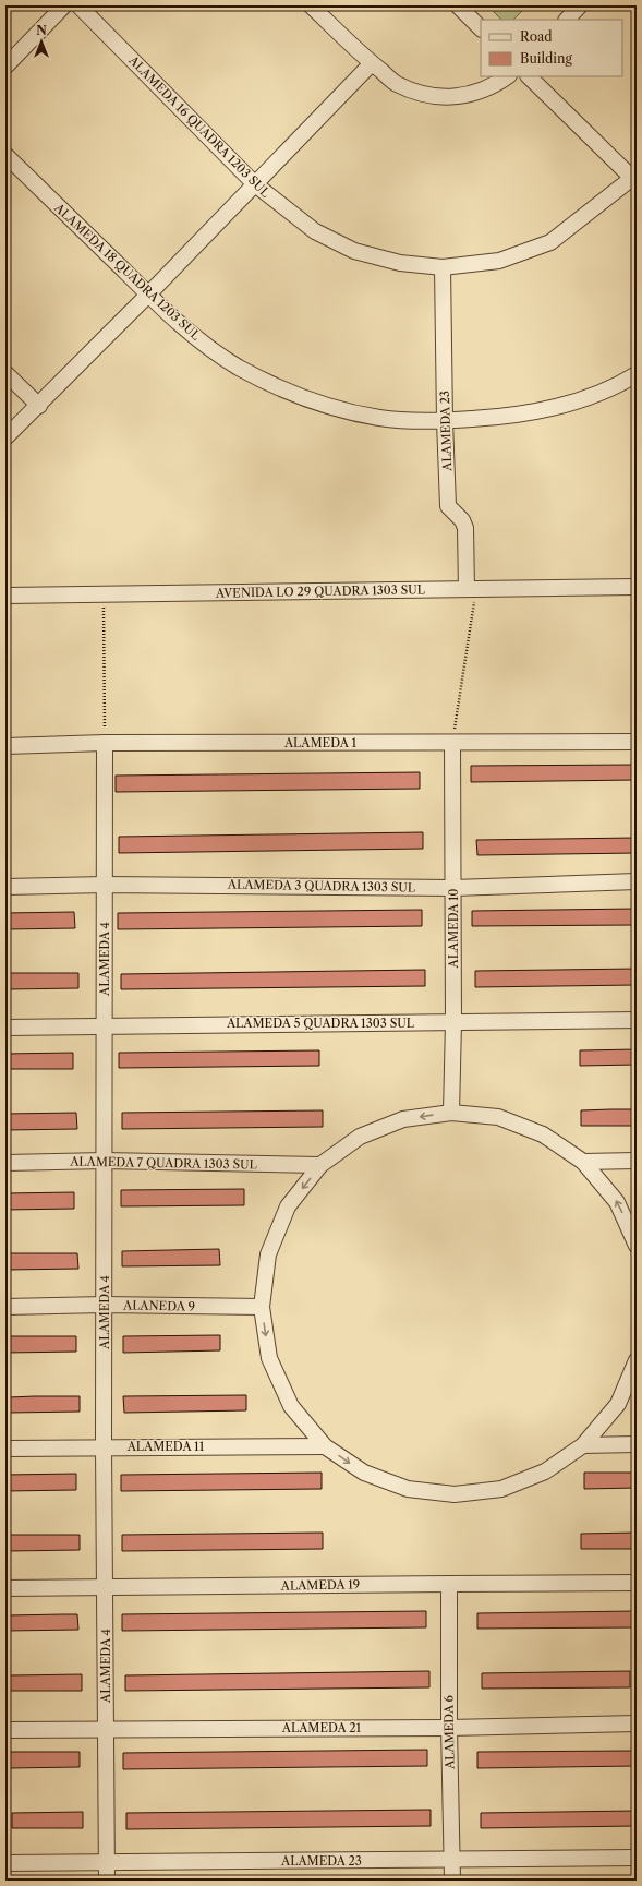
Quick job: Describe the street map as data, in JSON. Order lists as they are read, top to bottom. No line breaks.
{"streets":{"street":["ALAMEDA 16 QUADRA 1203 SUL","ALAMEDA 18 QUADRA 1203 SUL","ALAMEDA 23","AVENIDA LO 29 QUADRA 1303 SUL","ALAMEDA 1","ALAMEDA 3 QUADRA 1303 SUL","ALAMEDA 10","ALAMEDA 4","ALAMEDA 5 QUADRA 1303 SUL","ALAMEDA 7 QUADRA 1303 SUL","ALANEDA 9","ALAMEDA 11","ALAMEDA 19","ALAMEDA 21","ALAMEDA 6"]},"crossings":[["ALAMEDA 16 QUADRA 1203 SUL","ALAMEDA 23"],["ALAMEDA 18 QUADRA 1203 SUL","ALAMEDA 23"],["ALAMEDA 23","AVENIDA LO 29 QUADRA 1303 SUL"],["ALAMEDA 23","ALAMEDA 4"],["ALAMEDA 23","ALAMEDA 6"],["ALAMEDA 1","ALAMEDA 10"],["ALAMEDA 1","ALAMEDA 4"],["ALAMEDA 3 QUADRA 1303 SUL","ALAMEDA 10"],["ALAMEDA 3 QUADRA 1303 SUL","ALAMEDA 4"],["ALAMEDA 10","ALAMEDA 5 QUADRA 1303 SUL"],["ALAMEDA 4","ALAMEDA 5 QUADRA 1303 SUL"],["ALAMEDA 4","ALAMEDA 7 QUADRA 1303 SUL"],["ALAMEDA 4","ALANEDA 9"],["ALAMEDA 4","ALAMEDA 11"],["ALAMEDA 4","ALAMEDA 19"],["ALAMEDA 4","ALAMEDA 21"],["ALAMEDA 19","ALAMEDA 6"],["ALAMEDA 21","ALAMEDA 6"]],"legend":["Road","Building"],"north":"top"}
